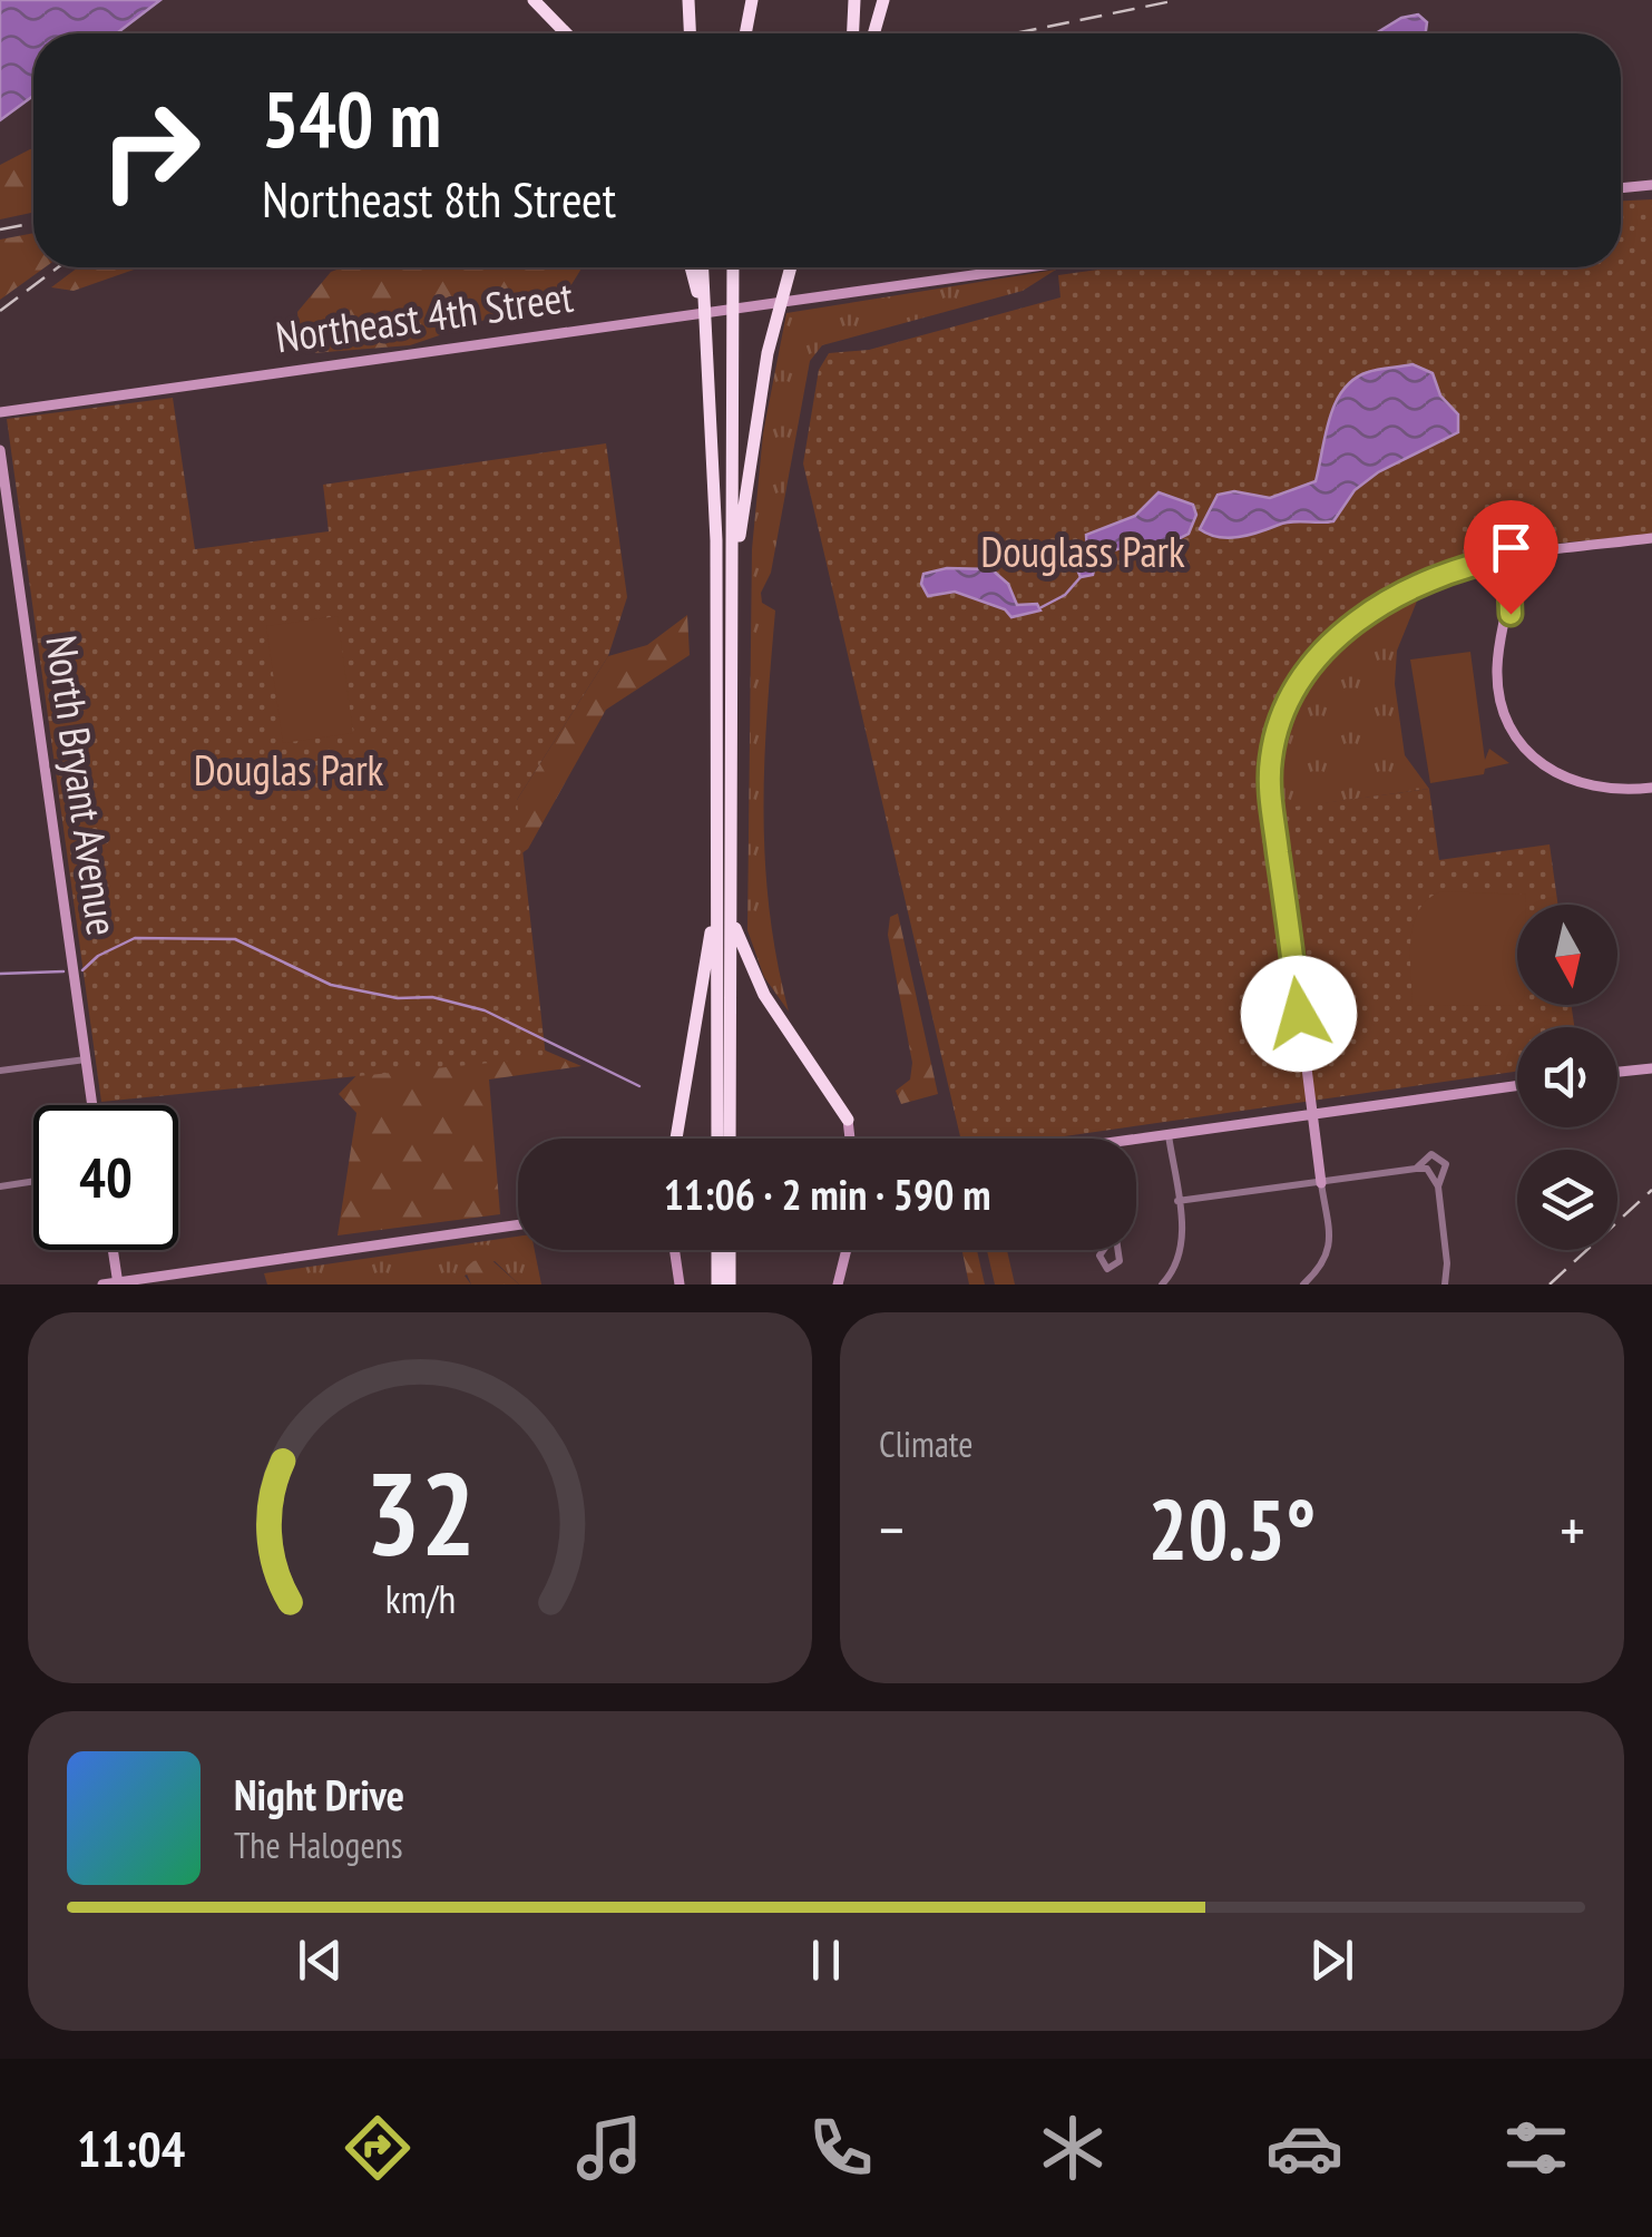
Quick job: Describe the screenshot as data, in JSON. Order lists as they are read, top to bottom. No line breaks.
{"streets":{"street":["Northeast 4th Street","North Bryant Avenue"]},"parks":["Douglass Park","Douglas Park"],"north":"bottom","page":{"turn":["540 m","Northeast 8th Street"],"limit":"40","trip":"11:06 · 2 min · 590 m","tile":"Climate","heat":["−","20.5°","+"],"song":["Night Drive","The Halogens"],"tabs":"11:04","gauge":["32","km/h"]}}
